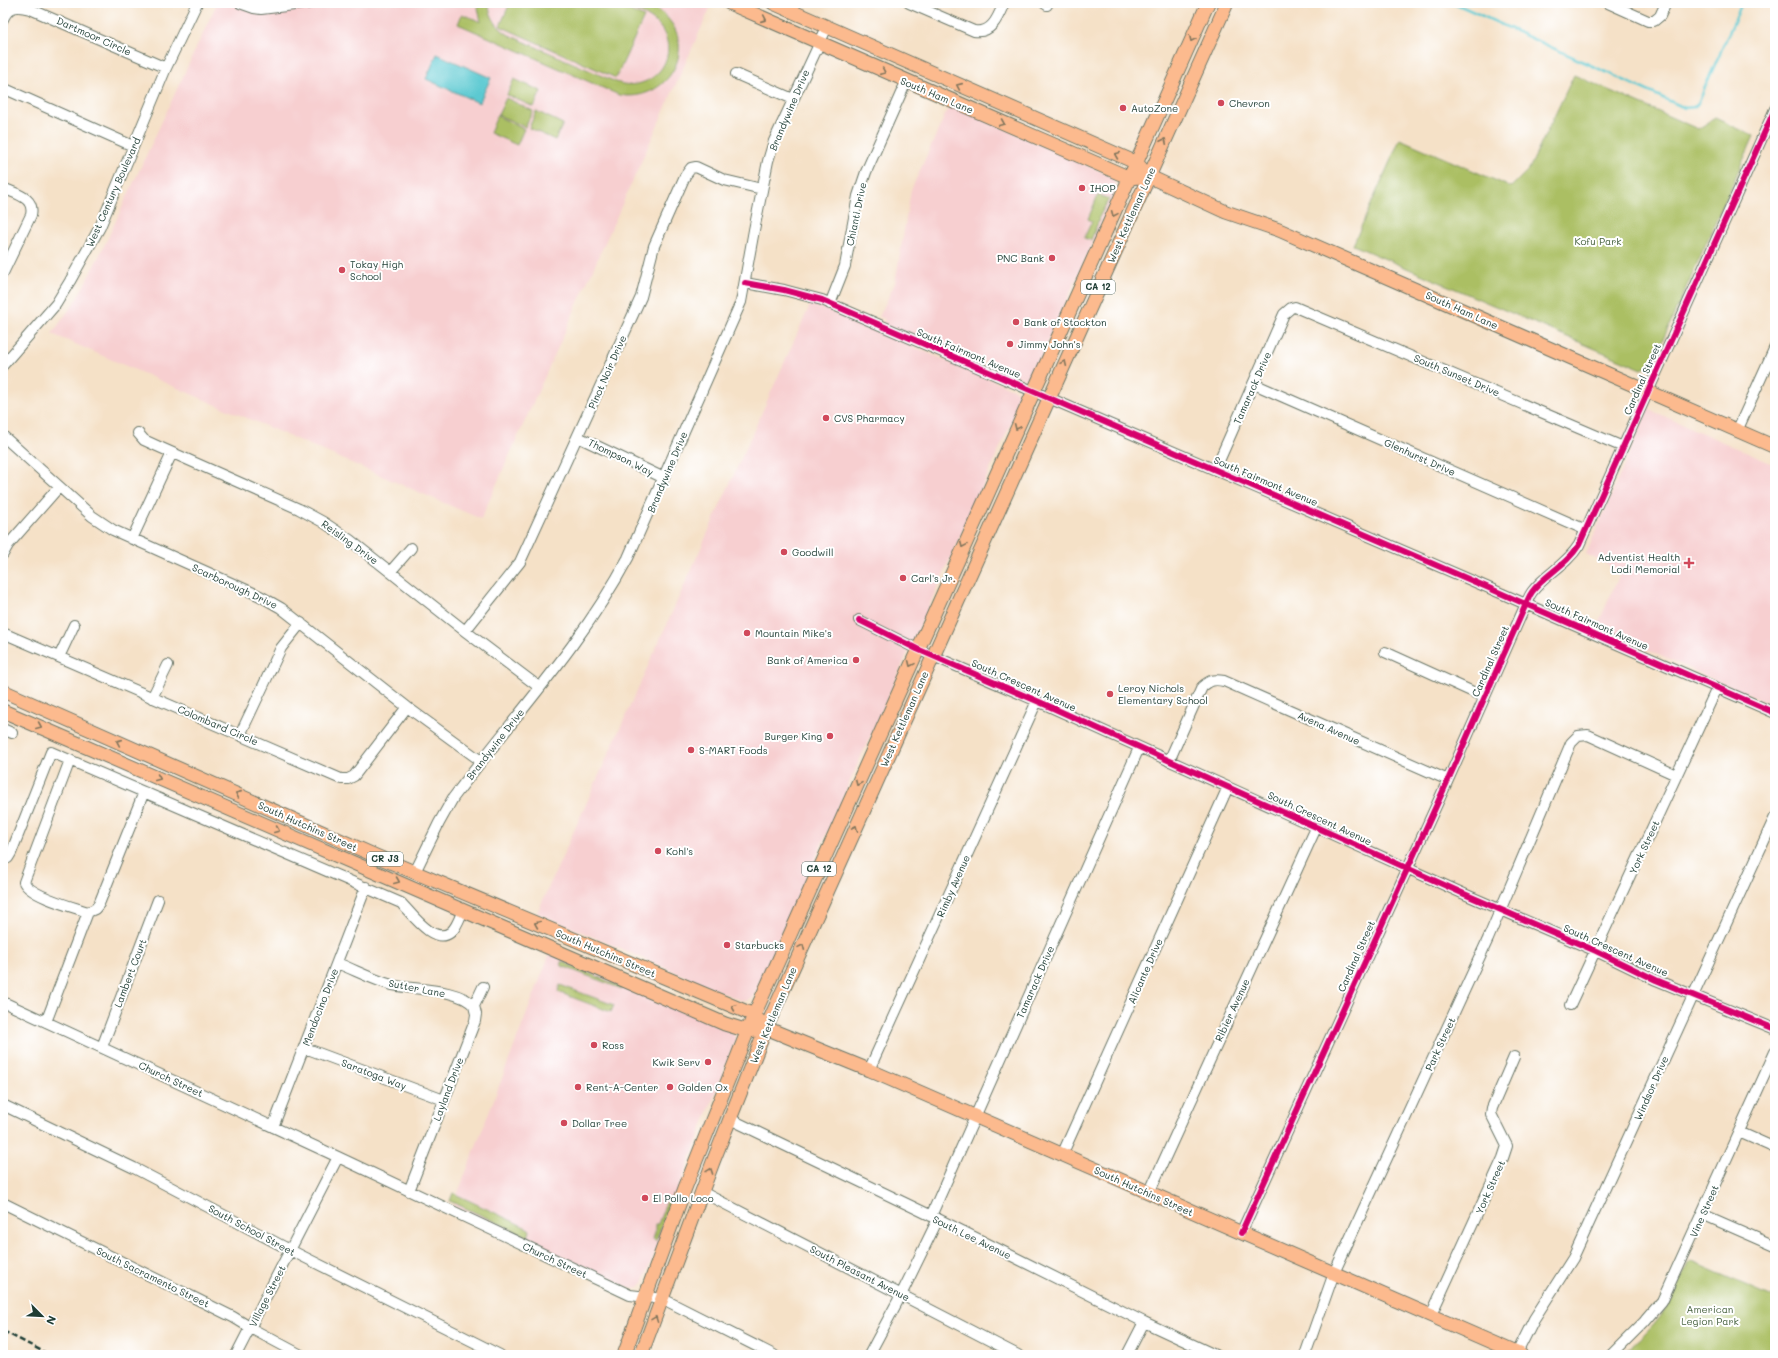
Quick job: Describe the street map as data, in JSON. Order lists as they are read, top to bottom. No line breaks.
{"streets":{"main road":["South Ham Lane","West Kettleman Lane","CA 12","South Hutchins Street","CR J3"],"street":["Dartmoor Circle","Brandywine Drive","West Century Boulevard","Chianti Drive","South Fairmont Avenue","Pinot Noir Drive","South Sunset Drive","Cardinal Street","Tamarack Drive","Thompson Way","Glenhurst Drive","Reisling Drive","Scarborough Drive","South Crescent Avenue","Colombard Circle","Avena Avenue","York Street","Rimby Avenue","Alicante Drive","Lambert Court","Sutter Lane","Mendocino Drive","Ribier Avenue","Park Street","Saratoga Way","Church Street","Windsor Drive","Layland Drive","Vine Street","South School Street","South Lee Avenue","South Pleasant Avenue","South Sacramento Street","Village Street"]},"crossings":[["Dartmoor Circle","West Century Boulevard"],["South Ham Lane","Brandywine Drive"],["South Ham Lane","Chianti Drive"],["South Ham Lane","West Kettleman Lane"],["South Ham Lane","Cardinal Street"],["Brandywine Drive","South Fairmont Avenue"],["Brandywine Drive","Pinot Noir Drive"],["Brandywine Drive","Thompson Way"],["Brandywine Drive","Reisling Drive"],["Brandywine Drive","Scarborough Drive"],["Brandywine Drive","South Hutchins Street"],["Chianti Drive","South Fairmont Avenue"],["West Kettleman Lane","South Fairmont Avenue"],["West Kettleman Lane","South Crescent Avenue"],["West Kettleman Lane","South Hutchins Street"],["West Kettleman Lane","Church Street"],["West Kettleman Lane","South Lee Avenue"],["West Kettleman Lane","South Pleasant Avenue"],["South Fairmont Avenue","Cardinal Street"],["South Fairmont Avenue","Tamarack Drive"],["South Fairmont Avenue","York Street"],["Pinot Noir Drive","Thompson Way"],["Pinot Noir Drive","Reisling Drive"],["South Sunset Drive","Cardinal Street"],["South Sunset Drive","Tamarack Drive"],["Cardinal Street","Glenhurst Drive"],["Cardinal Street","South Crescent Avenue"],["Cardinal Street","Avena Avenue"],["Cardinal Street","South Hutchins Street"],["Tamarack Drive","Glenhurst Drive"],["Tamarack Drive","South Crescent Avenue"],["Tamarack Drive","South Hutchins Street"],["Tamarack Drive","South Lee Avenue"],["Tamarack Drive","South Pleasant Avenue"],["Scarborough Drive","Colombard Circle"],["South Crescent Avenue","Avena Avenue"],["South Crescent Avenue","York Street"],["South Crescent Avenue","Rimby Avenue"],["South Crescent Avenue","Alicante Drive"],["South Crescent Avenue","Ribier Avenue"],["South Crescent Avenue","Park Street"],["South Crescent Avenue","Windsor Drive"],["South Hutchins Street","York Street"],["South Hutchins Street","Rimby Avenue"],["South Hutchins Street","Alicante Drive"],["South Hutchins Street","Ribier Avenue"],["South Hutchins Street","Park Street"],["South Hutchins Street","Windsor Drive"],["York Street","Park Street"],["Lambert Court","Church Street"],["Sutter Lane","Mendocino Drive"],["Sutter Lane","Layland Drive"],["Mendocino Drive","Saratoga Way"],["Mendocino Drive","Church Street"],["Saratoga Way","Layland Drive"],["Church Street","Layland Drive"],["Church Street","Village Street"],["South School Street","Village Street"],["South Sacramento Street","Village Street"]],"parks":["Kofu Park","American Legion Park"],"places":{"other":["Chevron","AutoZone","IHOP","PNC Bank","Tokay High School","Bank of Stockton","Jimmy John's","CVS Pharmacy","Goodwill","Carl's Jr.","Mountain Mike's","Bank of America","Leroy Nichols Elementary School","Burger King","S-MART Foods","Kohl's","Starbucks","Ross","Kwik Serv","Rent-A-Center","Golden Ox","Dollar Tree","El Pollo Loco"],"health":["Adventist Health Lodi Memorial"]},"north":"bottom right"}
